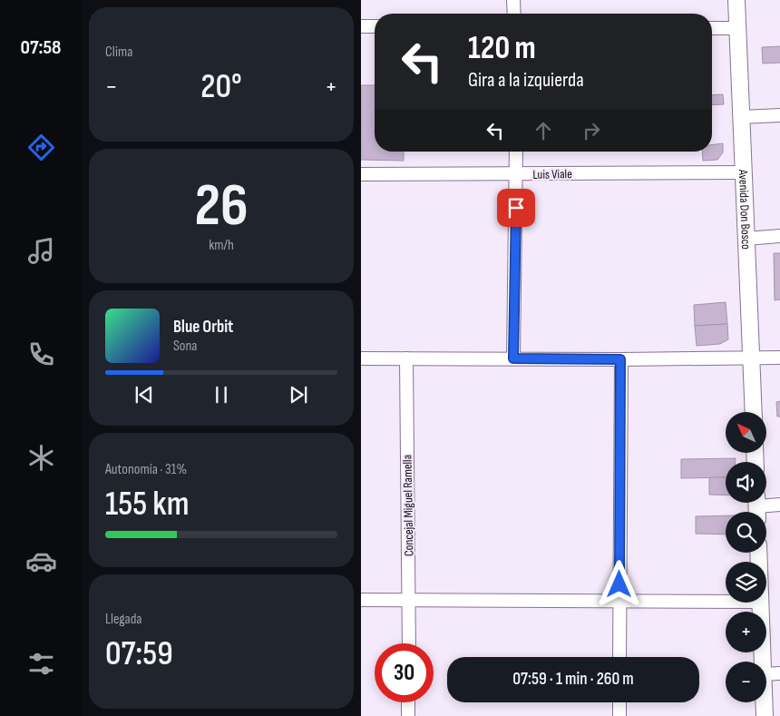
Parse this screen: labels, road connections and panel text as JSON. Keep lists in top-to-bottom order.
{
  "streets": {
    "main road": ["Avenida Don Bosco"],
    "street": ["Luis Viale", "Concejal Miguel Ramella"]
  },
  "crossings": [
    ["Luis Viale", "Avenida Don Bosco"]
  ],
  "north": "top left",
  "page": {
    "tabs": "07:58",
    "tile": [
      "Clima",
      ["26", "km/h"],
      ["Autonomía · 31%", "155 km"],
      ["Llegada", "07:59"]
    ],
    "turn": ["120 m", "Gira a la izquierda"],
    "heat": ["−", "20°", "+"],
    "song": ["Blue Orbit", "Sona"],
    "map_buttons": ["+", "−"],
    "limit": "30",
    "trip": "07:59 · 1 min · 260 m"
  }
}
